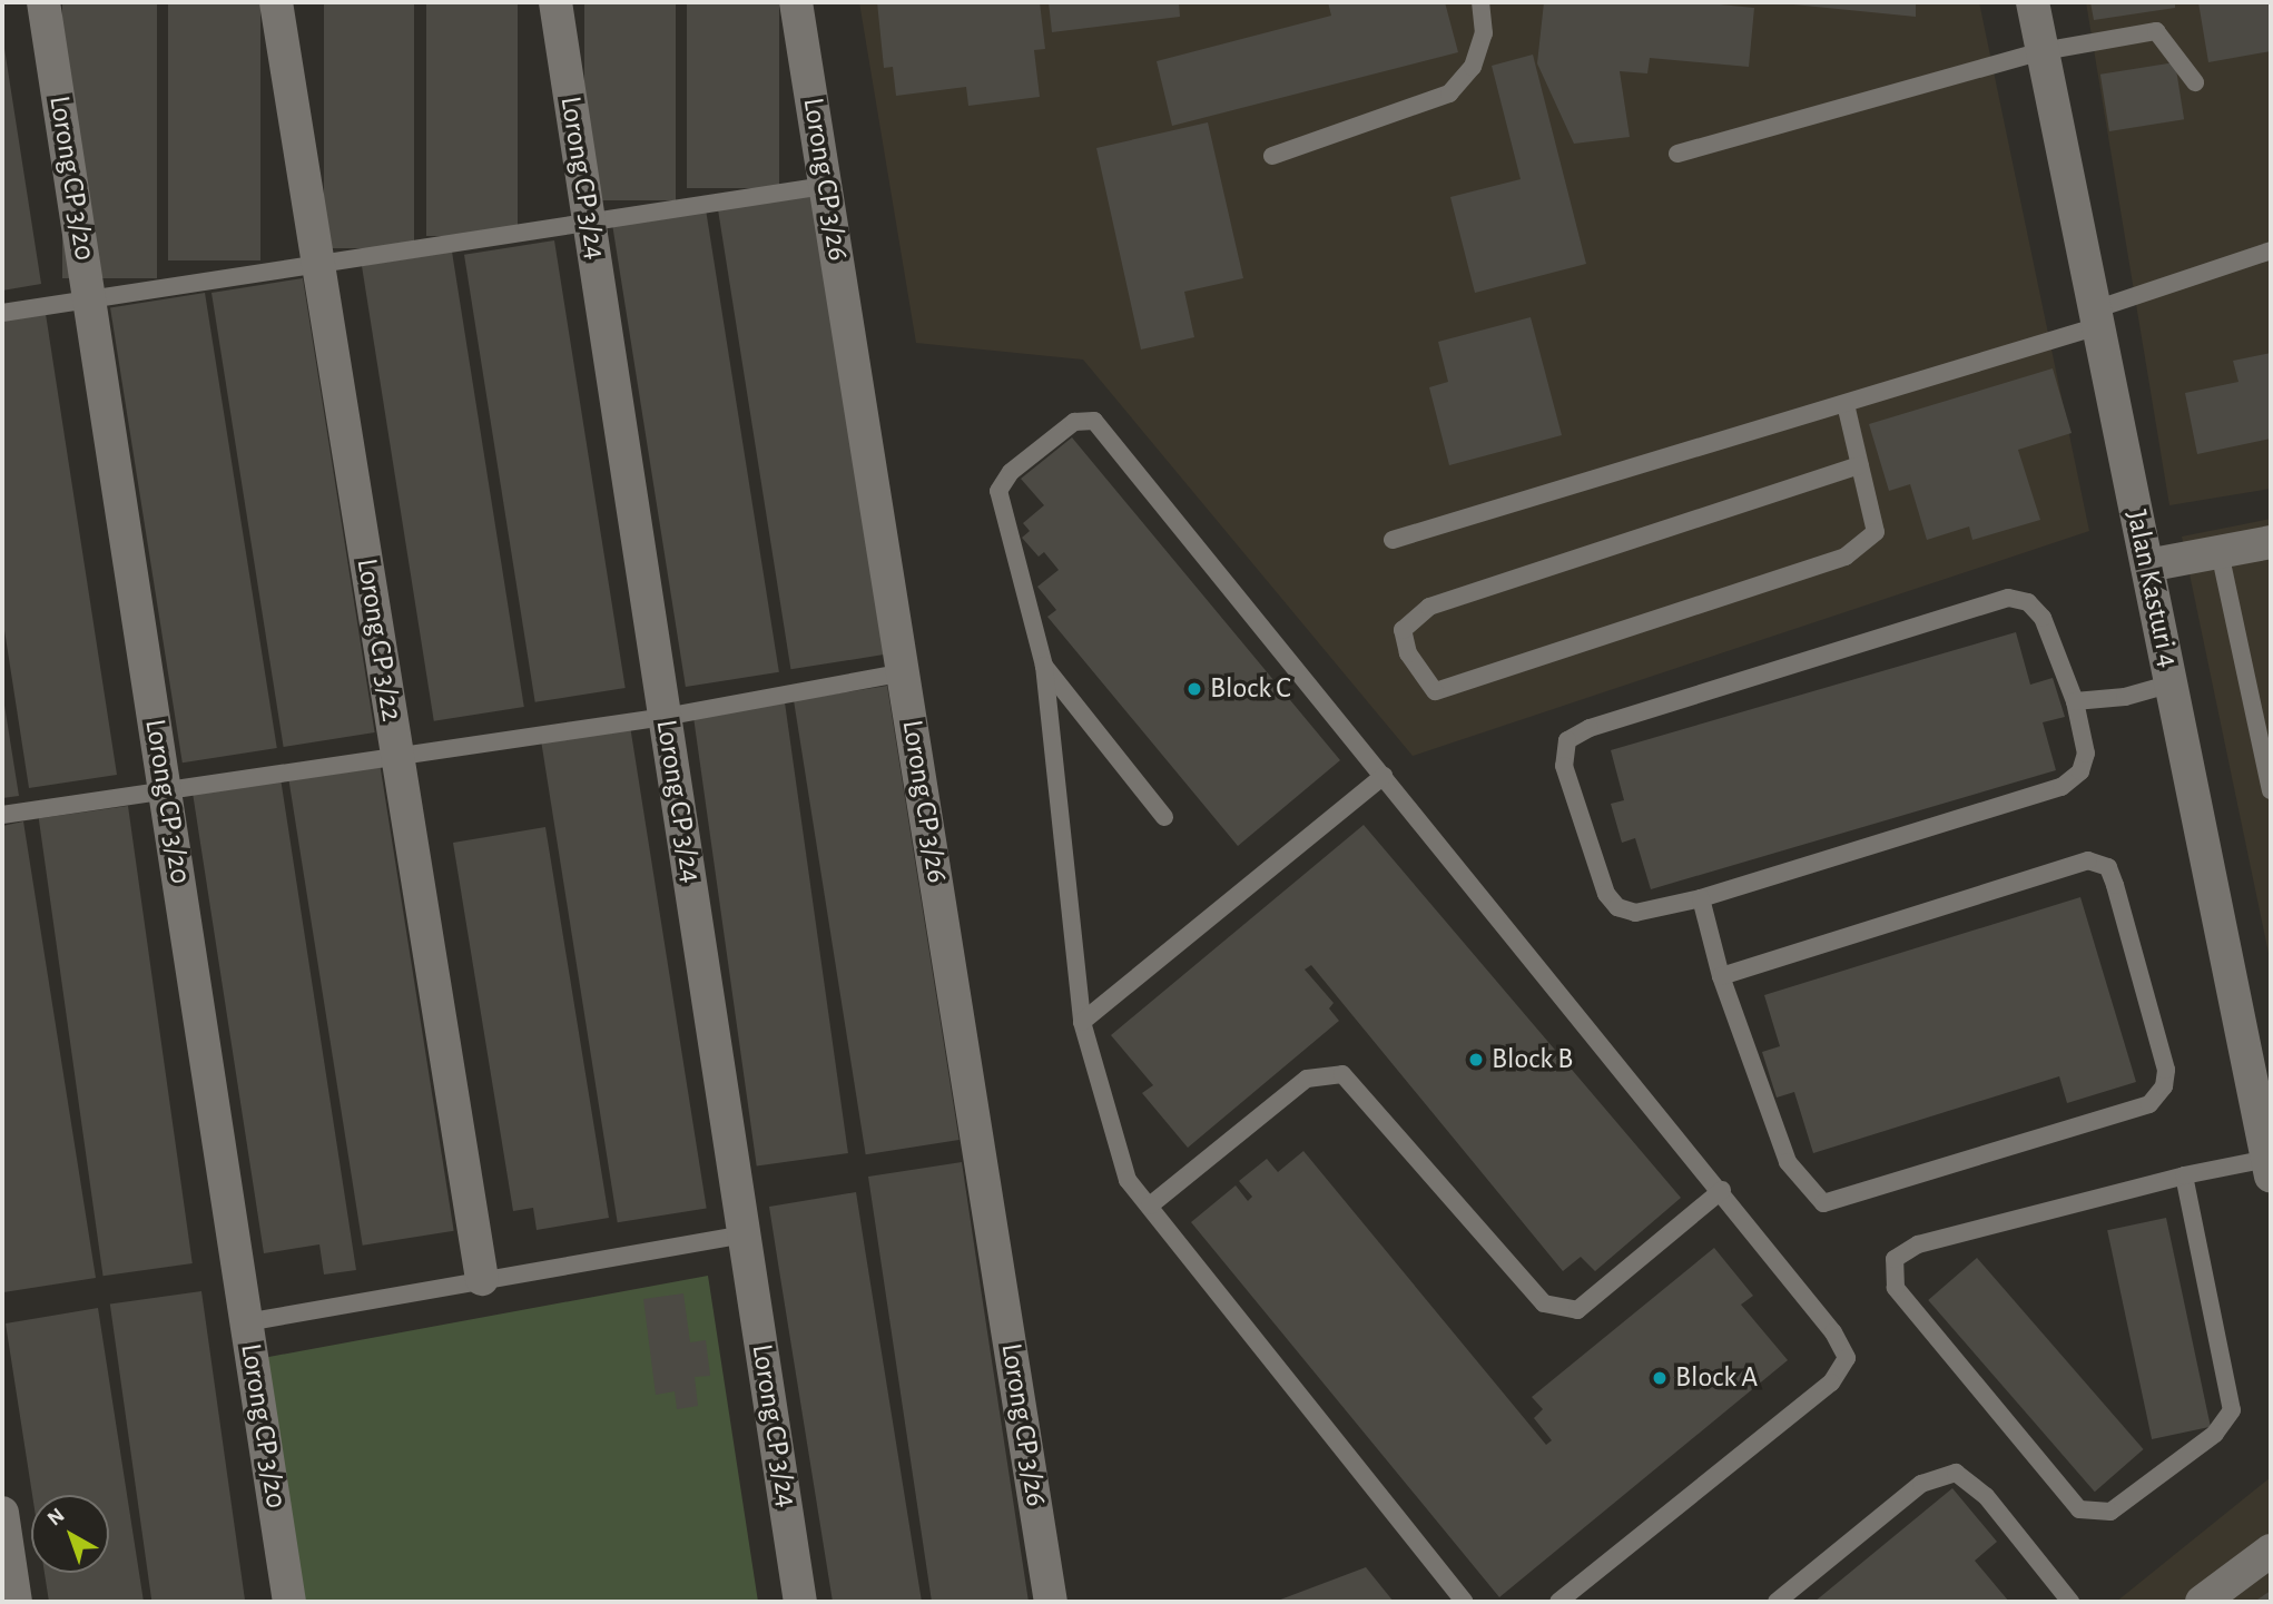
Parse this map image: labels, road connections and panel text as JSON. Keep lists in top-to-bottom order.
{
  "streets": {
    "street": [
      "Lorong CP 3/20",
      "Lorong CP 3/24",
      "Lorong CP 3/26",
      "Jalan Kasturi 4",
      "Lorong CP 3/22"
    ]
  },
  "places": ["Block C", "Block B", "Block A"],
  "north": "top left"
}
